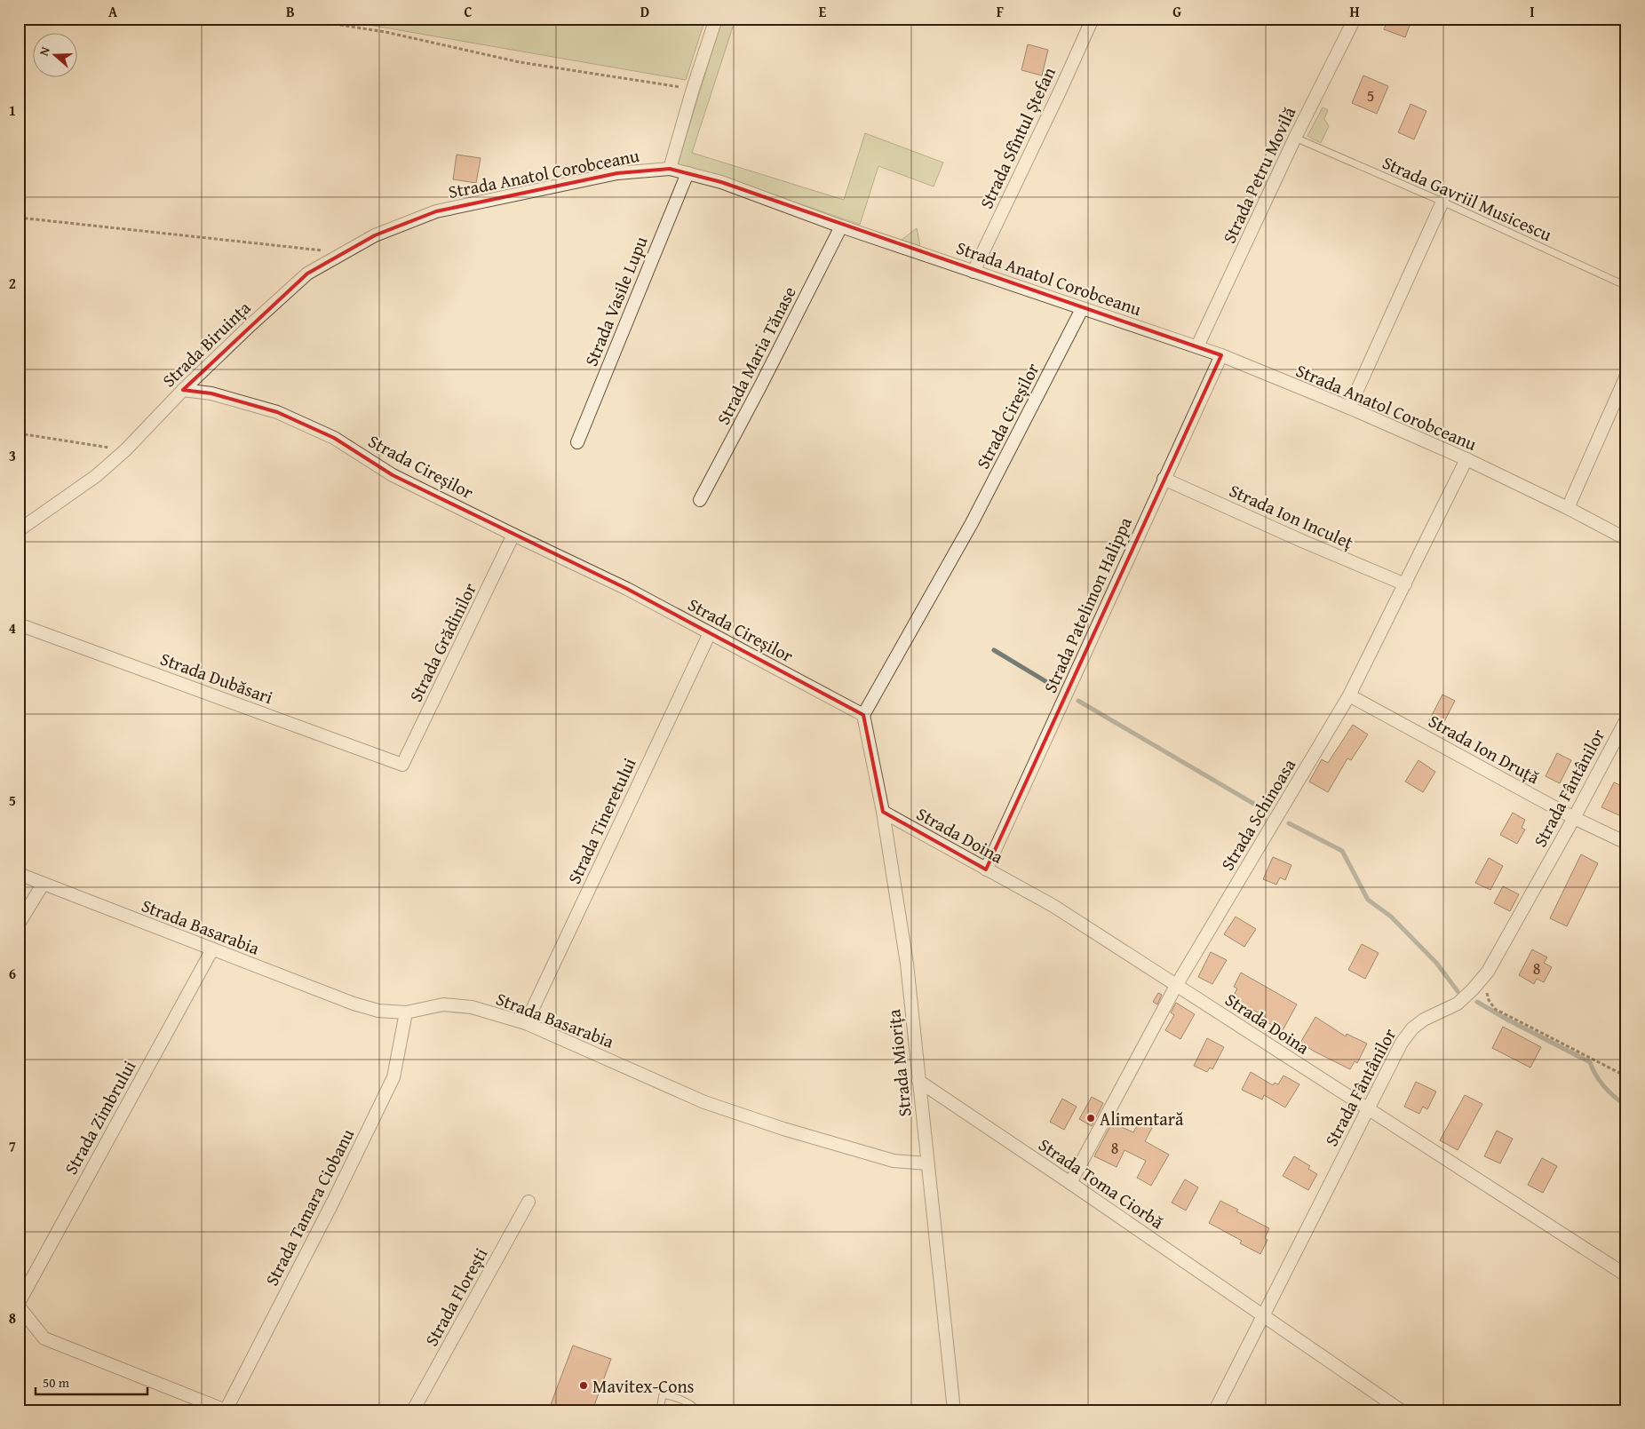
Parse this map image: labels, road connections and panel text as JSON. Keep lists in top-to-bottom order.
{
  "streets": {
    "street": [
      "Strada Sfîntul Ștefan",
      "Strada Anatol Corobceanu",
      "Strada Petru Movilă",
      "Strada Vasile Lupu",
      "Strada Biruința",
      "Strada Maria Tănase",
      "Strada Cireșilor",
      "Strada Ion Inculeț",
      "Strada Patelimon Halippa",
      "Strada Grădinilor",
      "Strada Dubăsari",
      "Strada Ion Druță",
      "Strada Fântânilor",
      "Strada Schinoasa",
      "Strada Tineretului",
      "Strada Doina",
      "Strada Basarabia",
      "Strada Miorița",
      "Strada Zimbrului",
      "Strada Toma Ciorbă",
      "Strada Tamara Ciobanu",
      "Strada Florești"
    ],
    "lane": ["Strada Gavriil Musicescu"]
  },
  "crossings": [
    ["Strada Sfîntul Ștefan", "Strada Anatol Corobceanu"],
    ["Strada Anatol Corobceanu", "Strada Petru Movilă"],
    ["Strada Anatol Corobceanu", "Strada Vasile Lupu"],
    ["Strada Anatol Corobceanu", "Strada Biruința"],
    ["Strada Anatol Corobceanu", "Strada Maria Tănase"],
    ["Strada Anatol Corobceanu", "Strada Cireșilor"],
    ["Strada Anatol Corobceanu", "Strada Patelimon Halippa"],
    ["Strada Anatol Corobceanu", "Strada Schinoasa"],
    ["Strada Petru Movilă", "Strada Gavriil Musicescu"],
    ["Strada Biruința", "Strada Cireșilor"],
    ["Strada Cireșilor", "Strada Grădinilor"],
    ["Strada Cireșilor", "Strada Tineretului"],
    ["Strada Cireșilor", "Strada Miorița"],
    ["Strada Ion Inculeț", "Strada Patelimon Halippa"],
    ["Strada Ion Inculeț", "Strada Schinoasa"],
    ["Strada Patelimon Halippa", "Strada Doina"],
    ["Strada Grădinilor", "Strada Dubăsari"],
    ["Strada Ion Druță", "Strada Fântânilor"],
    ["Strada Ion Druță", "Strada Schinoasa"],
    ["Strada Fântânilor", "Strada Doina"],
    ["Strada Fântânilor", "Strada Toma Ciorbă"],
    ["Strada Schinoasa", "Strada Doina"],
    ["Strada Schinoasa", "Strada Toma Ciorbă"],
    ["Strada Tineretului", "Strada Basarabia"],
    ["Strada Doina", "Strada Miorița"],
    ["Strada Basarabia", "Strada Miorița"],
    ["Strada Basarabia", "Strada Zimbrului"],
    ["Strada Basarabia", "Strada Tamara Ciobanu"],
    ["Strada Miorița", "Strada Toma Ciorbă"]
  ],
  "places": ["Alimentară", "Mavitex-Cons"],
  "house_numbers": ["5", "8", "8"],
  "scale_bar": "50 m",
  "north": "left",
  "grid": {
    "columns": [
      "A",
      "B",
      "C",
      "D",
      "E",
      "F",
      "G",
      "H",
      "I"
    ],
    "rows": [
      "1",
      "2",
      "3",
      "4",
      "5",
      "6",
      "7",
      "8"
    ]
  }
}
